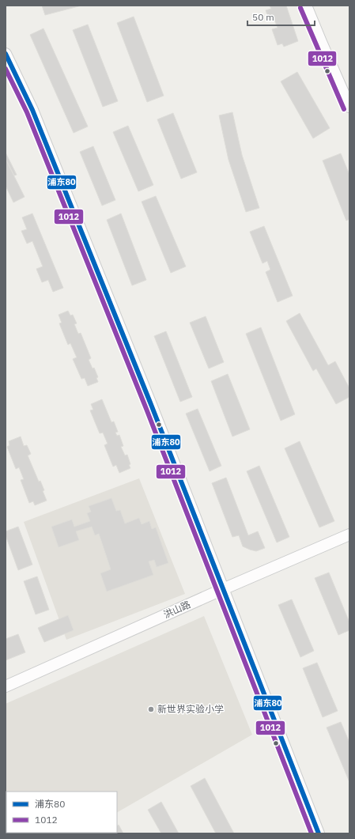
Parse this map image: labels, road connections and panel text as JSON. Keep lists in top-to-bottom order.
{
  "streets": {
    "street": ["洪山路"]
  },
  "places": ["新世界实验小学"],
  "lines": ["transit line 1012", "transit line 浦东80"],
  "legend": ["浦东80", "1012"],
  "scale_bar": "50 m"
}
